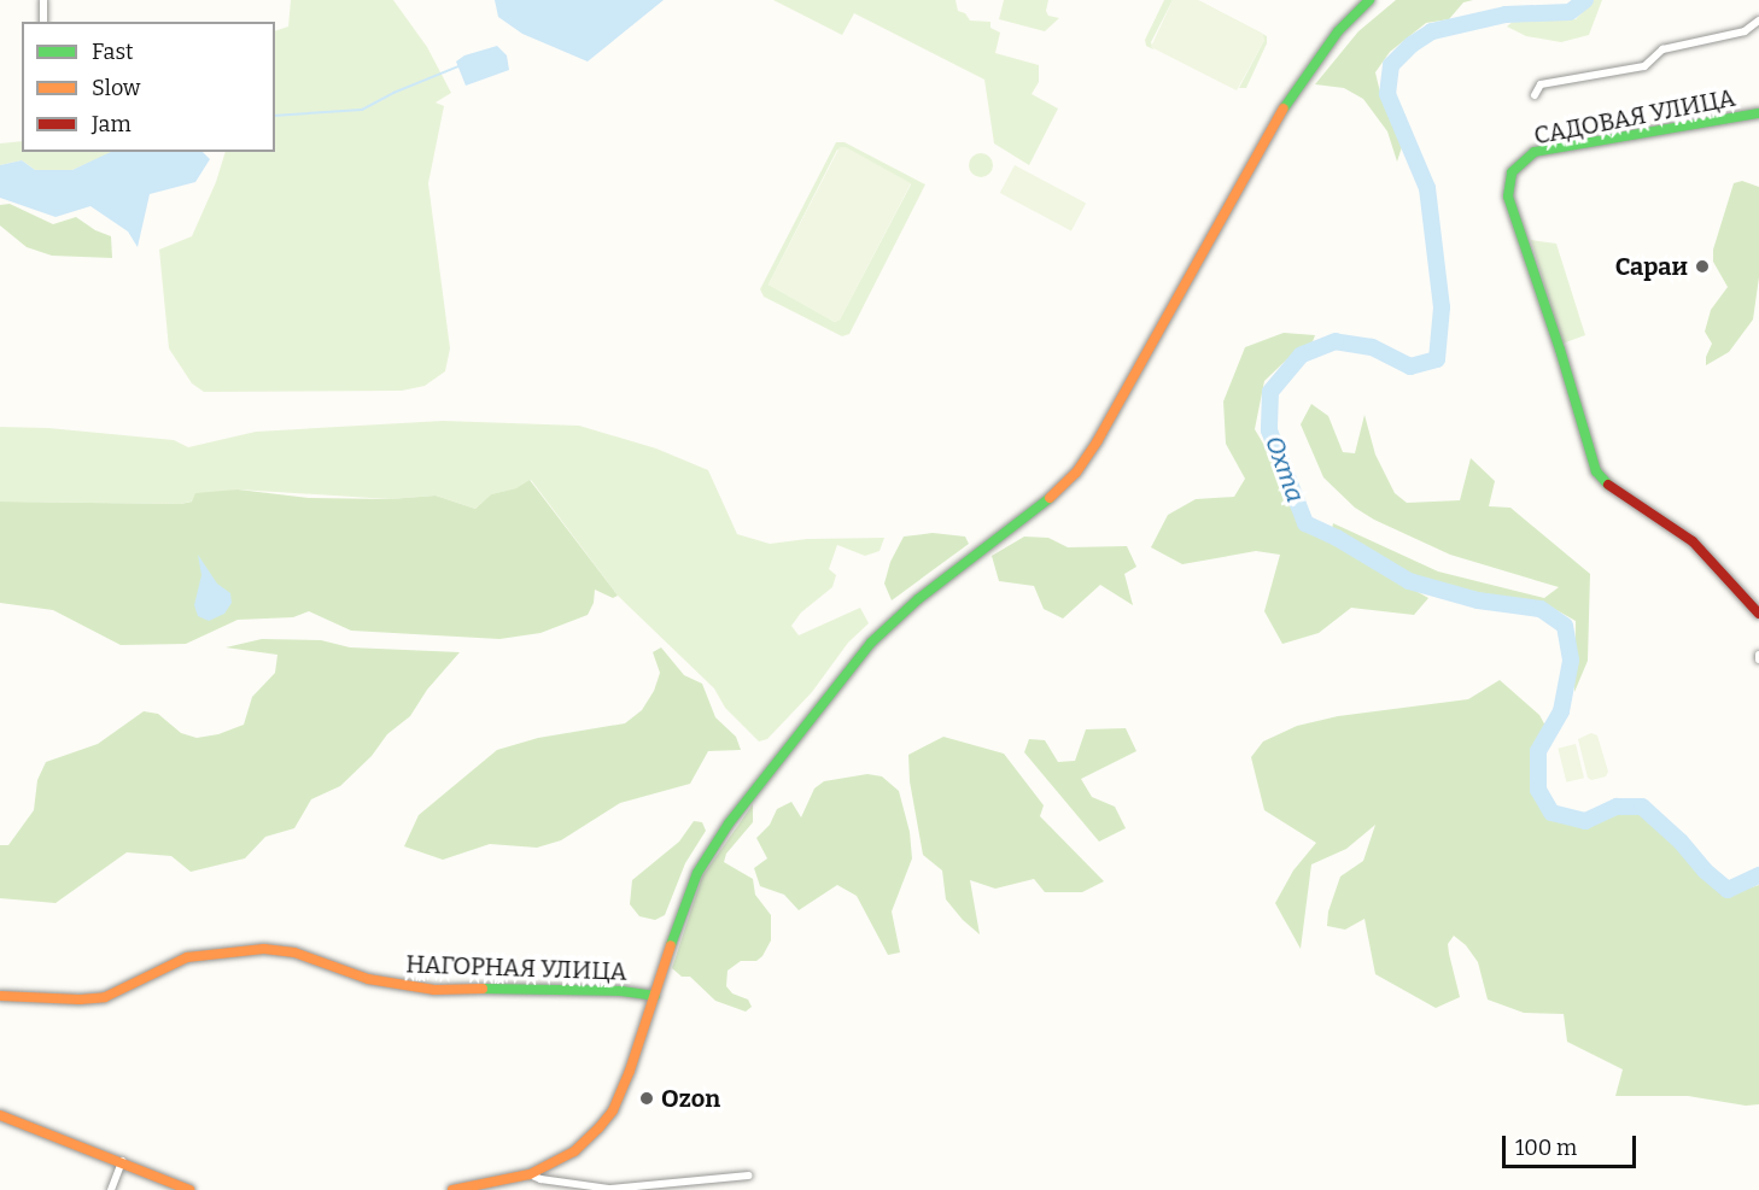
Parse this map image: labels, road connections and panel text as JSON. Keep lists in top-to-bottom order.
{
  "streets": {
    "main road": ["САДОВАЯ УЛИЦА", "НАГОРНАЯ УЛИЦА"]
  },
  "water": ["Охта"],
  "places": ["Сараи", "Ozon"],
  "legend": ["Fast", "Slow", "Jam"],
  "scale_bar": "100 m"
}
